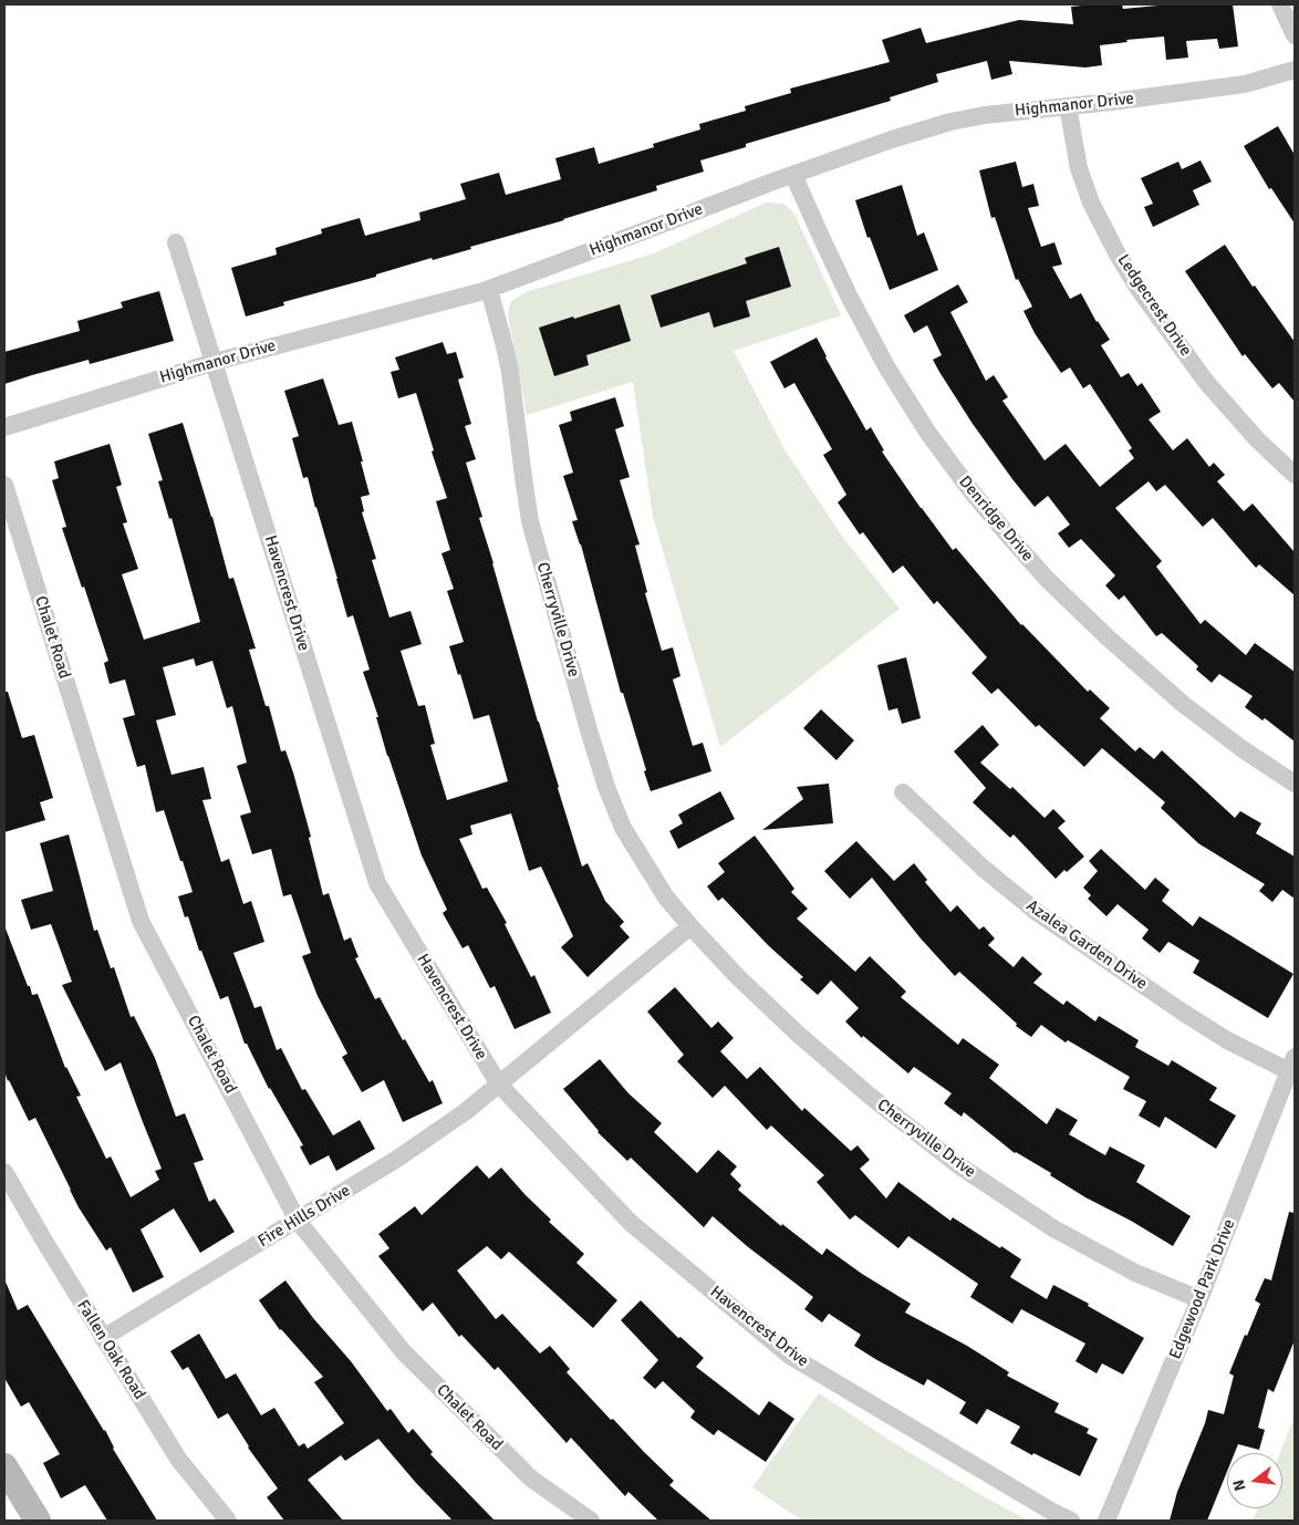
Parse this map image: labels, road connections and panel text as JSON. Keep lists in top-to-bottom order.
{
  "streets": {
    "street": [
      "Highmanor Drive",
      "Ledgecrest Drive",
      "Denridge Drive",
      "Havencrest Drive",
      "Cherryville Drive",
      "Chalet Road",
      "Azalea Garden Drive",
      "Fire Hills Drive",
      "Edgewood Park Drive",
      "Fallen Oak Road"
    ]
  },
  "crossings": [
    ["Highmanor Drive", "Ledgecrest Drive"],
    ["Highmanor Drive", "Denridge Drive"],
    ["Highmanor Drive", "Havencrest Drive"],
    ["Highmanor Drive", "Cherryville Drive"],
    ["Havencrest Drive", "Fire Hills Drive"],
    ["Cherryville Drive", "Edgewood Park Drive"],
    ["Chalet Road", "Fire Hills Drive"],
    ["Azalea Garden Drive", "Edgewood Park Drive"],
    ["Fire Hills Drive", "Fallen Oak Road"]
  ],
  "north": "left"
}
